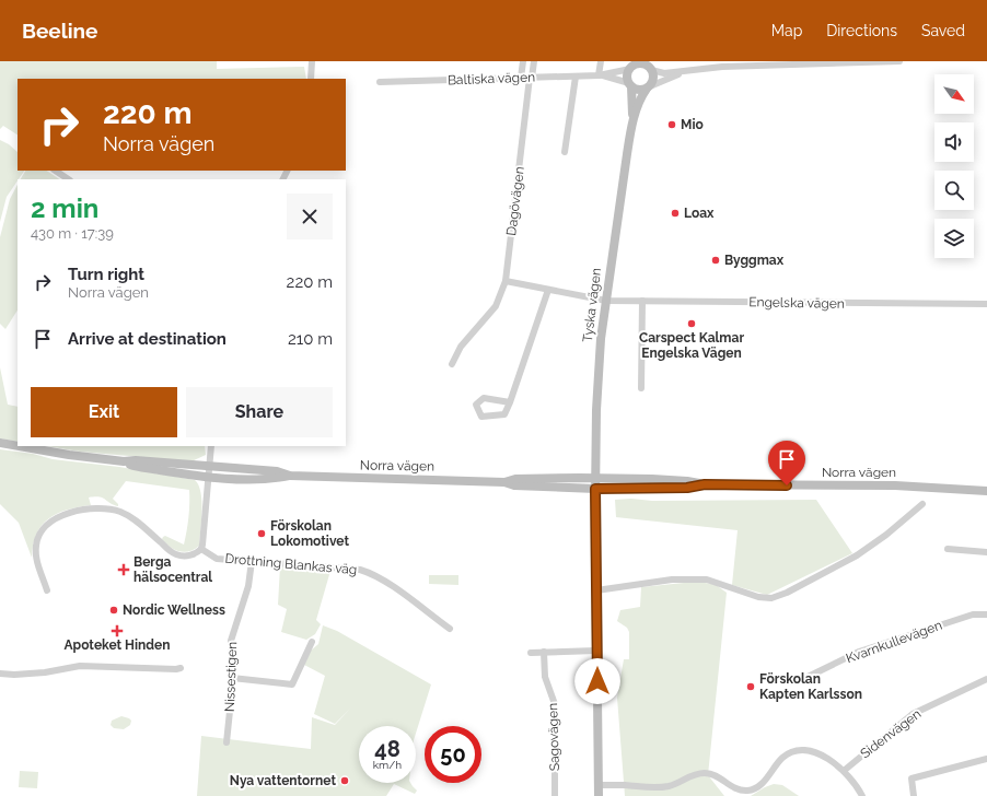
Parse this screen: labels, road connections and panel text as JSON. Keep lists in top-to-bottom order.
{
  "streets": {
    "main road": ["Tyska vägen", "Norra vägen"],
    "street": [
      "Baltiska vägen",
      "Dagövägen",
      "Engelska vägen",
      "Drottning Blankas väg",
      "Kvarnkullevägen",
      "Nissestigen",
      "Sidenvägen",
      "Sagovägen"
    ]
  },
  "crossings": [
    ["Baltiska vägen", "Dagövägen"],
    ["Baltiska vägen", "Tyska vägen"],
    ["Engelska vägen", "Tyska vägen"],
    ["Tyska vägen", "Norra vägen"],
    ["Drottning Blankas väg", "Nissestigen"]
  ],
  "places": {
    "other": [
      "Mio",
      "Loax",
      "Byggmax",
      "Carspect Kalmar Engelska Vägen",
      "Förskolan Lokomotivet",
      "Nordic Wellness",
      "Förskolan Kapten Karlsson",
      "Nya vattentornet"
    ],
    "health": ["Berga hälsocentral", "Apoteket Hinden"]
  },
  "north": "bottom right",
  "page": {
    "header": "Beeline",
    "nav": ["Map", "Directions", "Saved"],
    "turn": ["220 m", "Norra vägen"],
    "heading": ["2 min", "430 m · 17:39"],
    "list": [
      {
        "name": "Turn right",
        "note": "Norra vägen",
        "value": "220 m"
      },
      {
        "name": "Arrive at destination",
        "value": "210 m"
      }
    ],
    "buttons": ["Exit", "Share"],
    "speed": "48 km/h",
    "limit": "50"
  }
}
